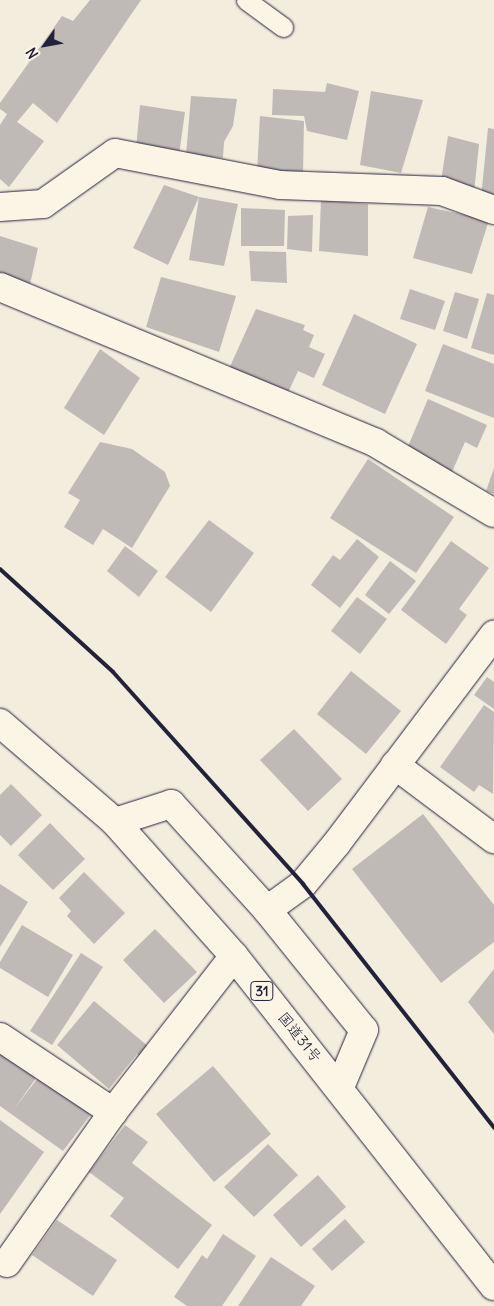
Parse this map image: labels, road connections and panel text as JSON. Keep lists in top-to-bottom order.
{
  "streets": {
    "main road": ["31", "国道31号"]
  },
  "north": "bottom left"
}
